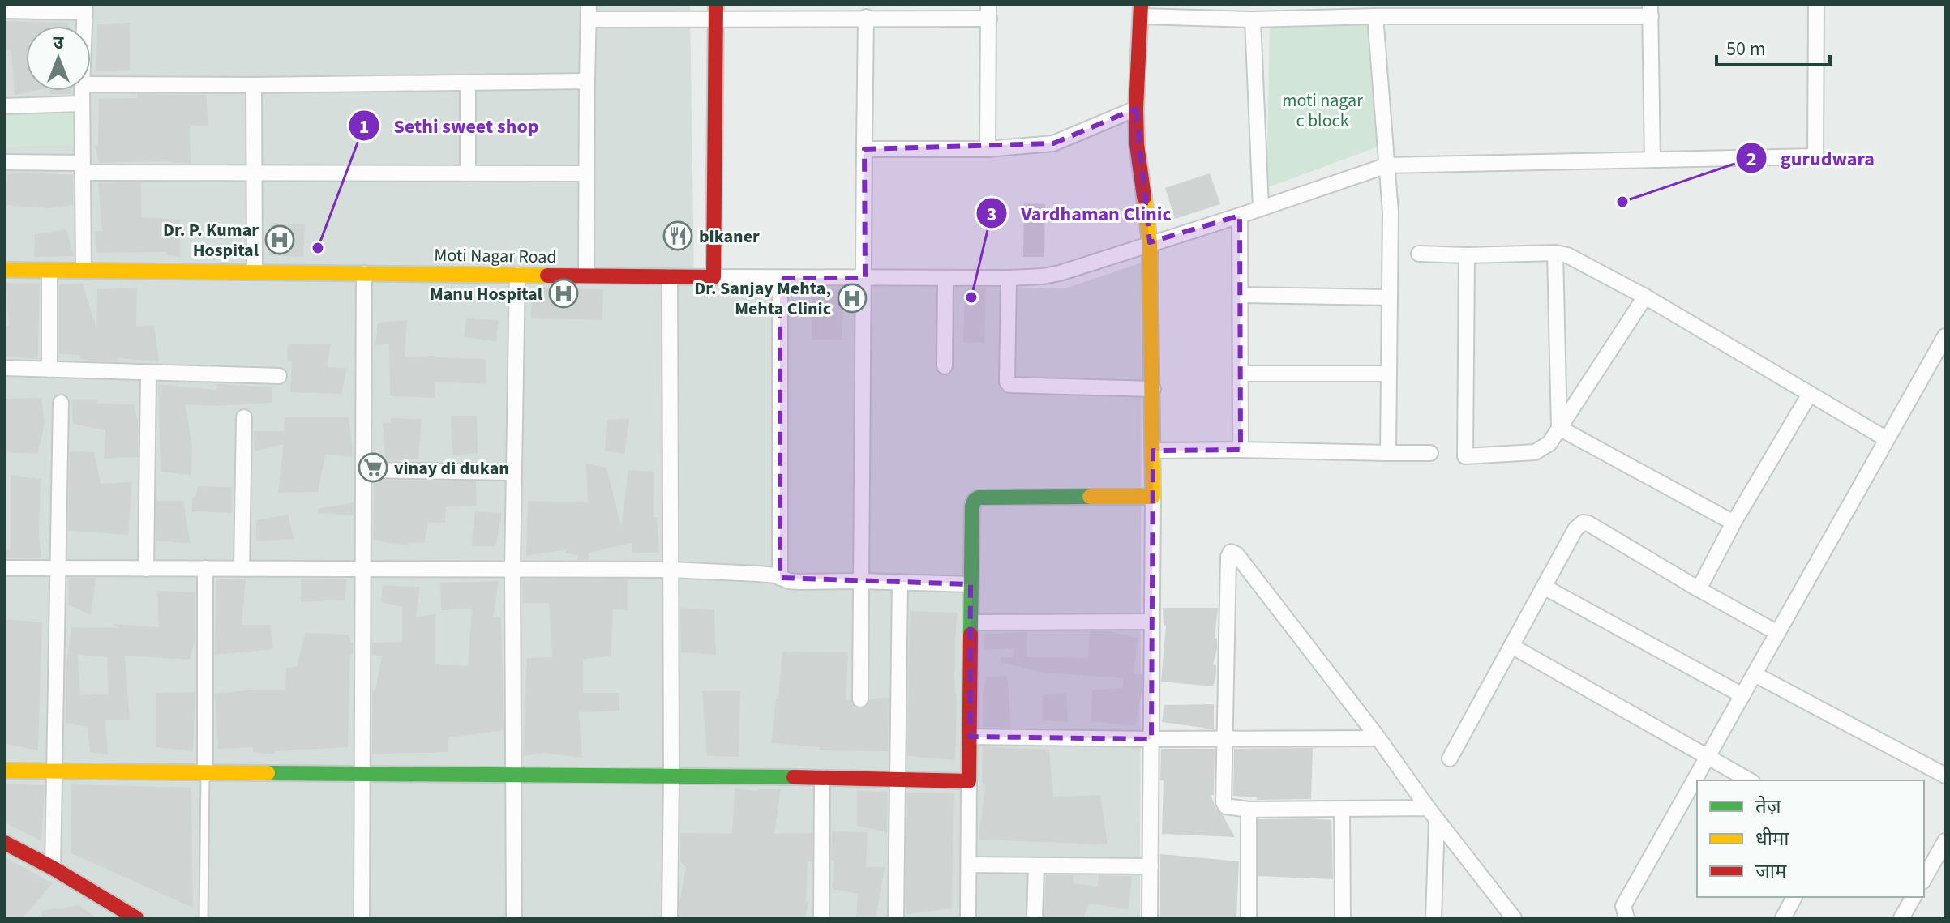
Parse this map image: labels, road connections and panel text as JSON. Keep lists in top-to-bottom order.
{
  "streets": {
    "street": ["Moti Nagar Road"]
  },
  "parks": ["moti nagar c block"],
  "places": {
    "other": ["gurudwara", "Sethi sweet shop", "Vardhaman Clinic"],
    "restaurant": ["bikaner"],
    "hospital": ["Dr. P. Kumar Hospital", "Manu Hospital", "Dr. Sanjay Mehta, Mehta Clinic"],
    "supermarket": ["vinay di dukan"]
  },
  "legend": ["तेज़", "धीमा", "जाम"],
  "scale_bar": "50 m",
  "north": "top"
}
